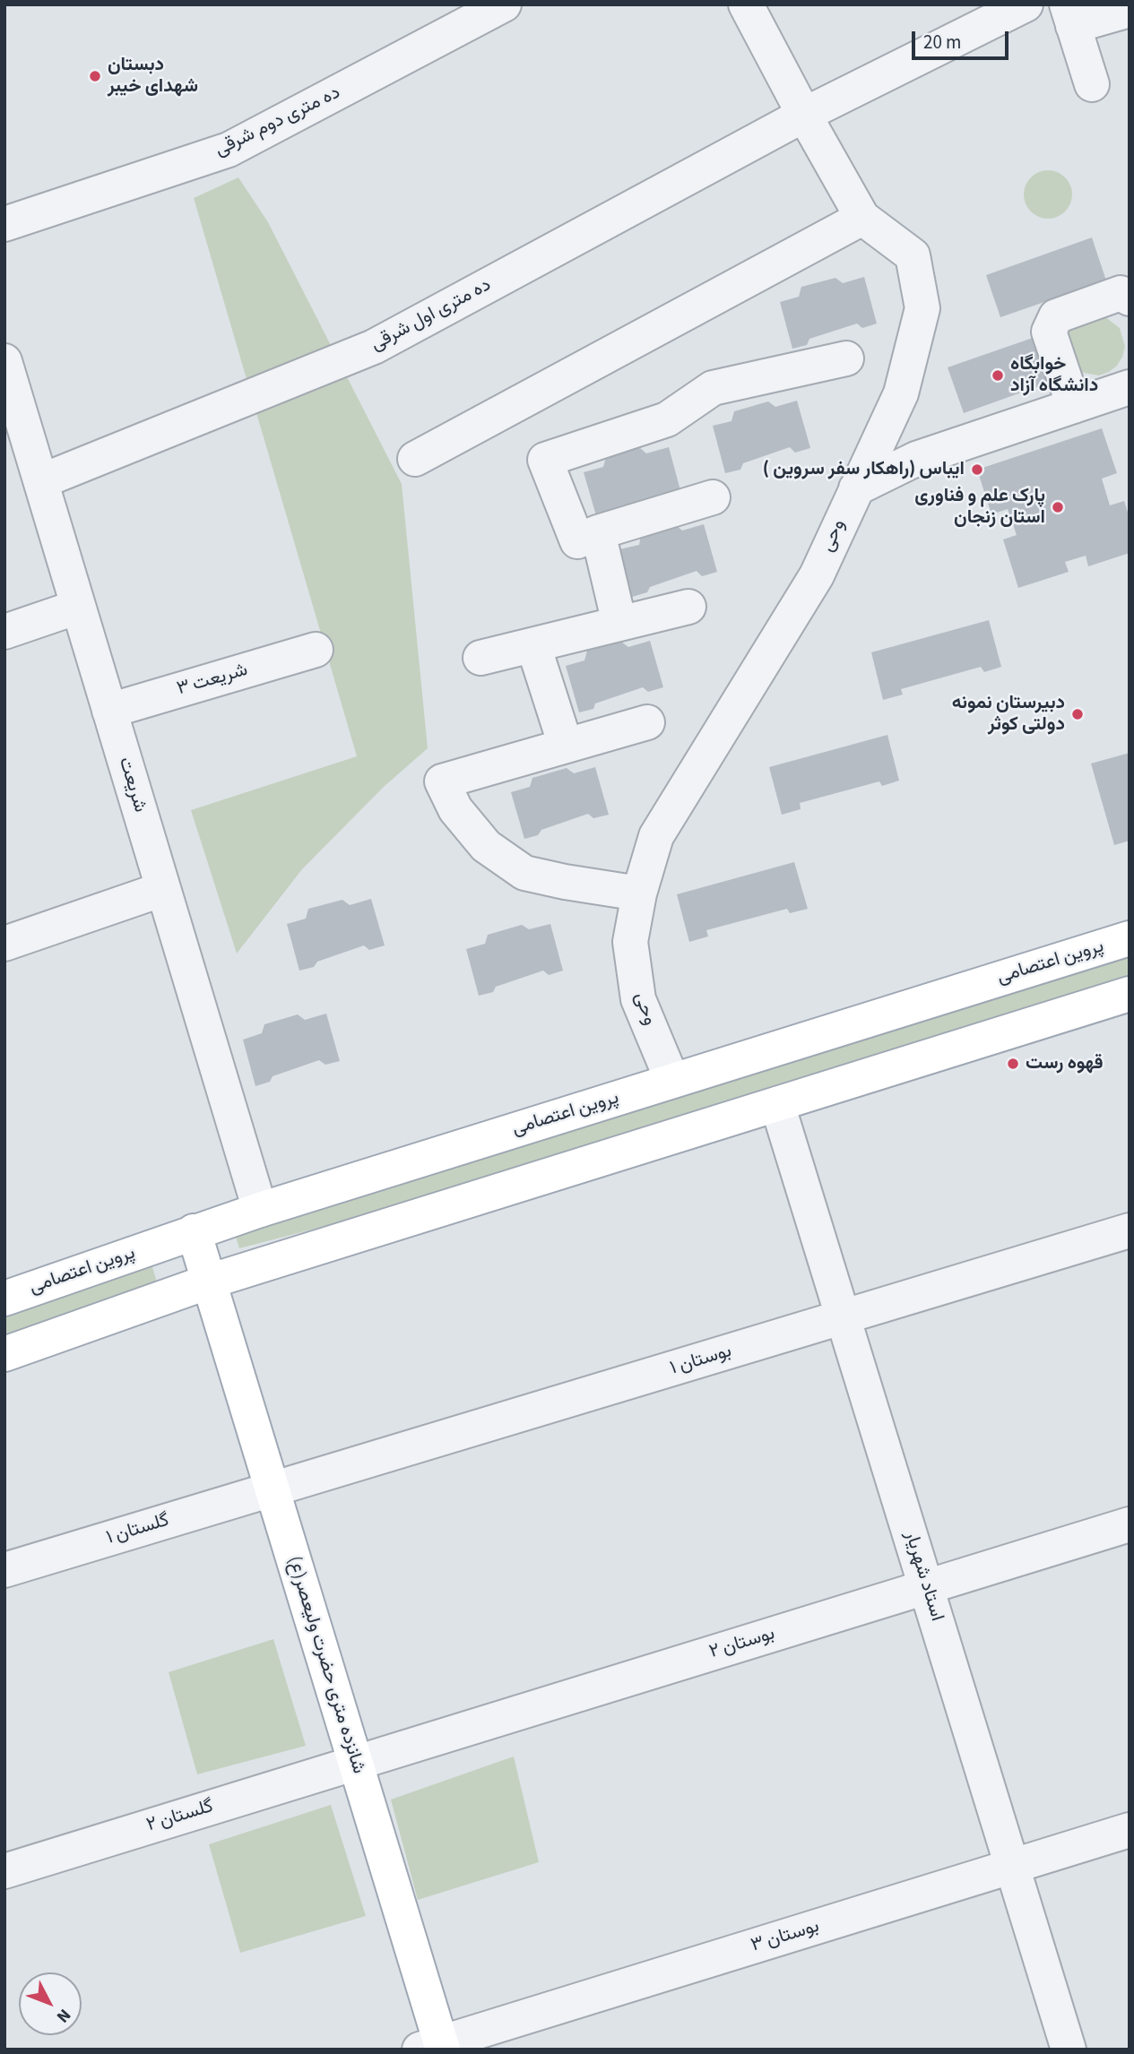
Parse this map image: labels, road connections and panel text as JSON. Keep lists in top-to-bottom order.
{
  "streets": {
    "main road": ["پروین اعتصامی", "شانزده متری حضرت ولیعصر(ع)"],
    "street": [
      "ده متری دوم شرقی",
      "ده متری اول شرقی",
      "وحی",
      "شریعت ۳",
      "شریعت",
      "بوستان ۱",
      "گلستان ۱",
      "استاد شهریار",
      "بوستان ۲",
      "گلستان ۲",
      "بوستان ۳"
    ]
  },
  "crossings": [
    ["ده متری اول شرقی", "وحی"],
    ["ده متری اول شرقی", "شریعت"],
    ["وحی", "پروین اعتصامی"],
    ["شریعت ۳", "شریعت"],
    ["شریعت", "پروین اعتصامی"],
    ["پروین اعتصامی", "شانزده متری حضرت ولیعصر(ع)"],
    ["بوستان ۱", "گلستان ۱"],
    ["بوستان ۱", "استاد شهریار"],
    ["بوستان ۱", "شانزده متری حضرت ولیعصر(ع)"],
    ["گلستان ۱", "شانزده متری حضرت ولیعصر(ع)"],
    ["استاد شهریار", "بوستان ۲"],
    ["استاد شهریار", "بوستان ۳"],
    ["بوستان ۲", "شانزده متری حضرت ولیعصر(ع)"],
    ["بوستان ۲", "گلستان ۲"],
    ["شانزده متری حضرت ولیعصر(ع)", "گلستان ۲"],
    ["شانزده متری حضرت ولیعصر(ع)", "بوستان ۳"]
  ],
  "places": [
    "دبستان شهدای خیبر",
    "خوابگاه دانشگاه آزاد",
    "ایباس (راهکار سفر سروین )",
    "پارک علم و فناوری استان زنجان",
    "دبیرستان نمونه دولتی کوثر",
    "قهوه رست"
  ],
  "scale_bar": "20 m",
  "north": "bottom right"
}
